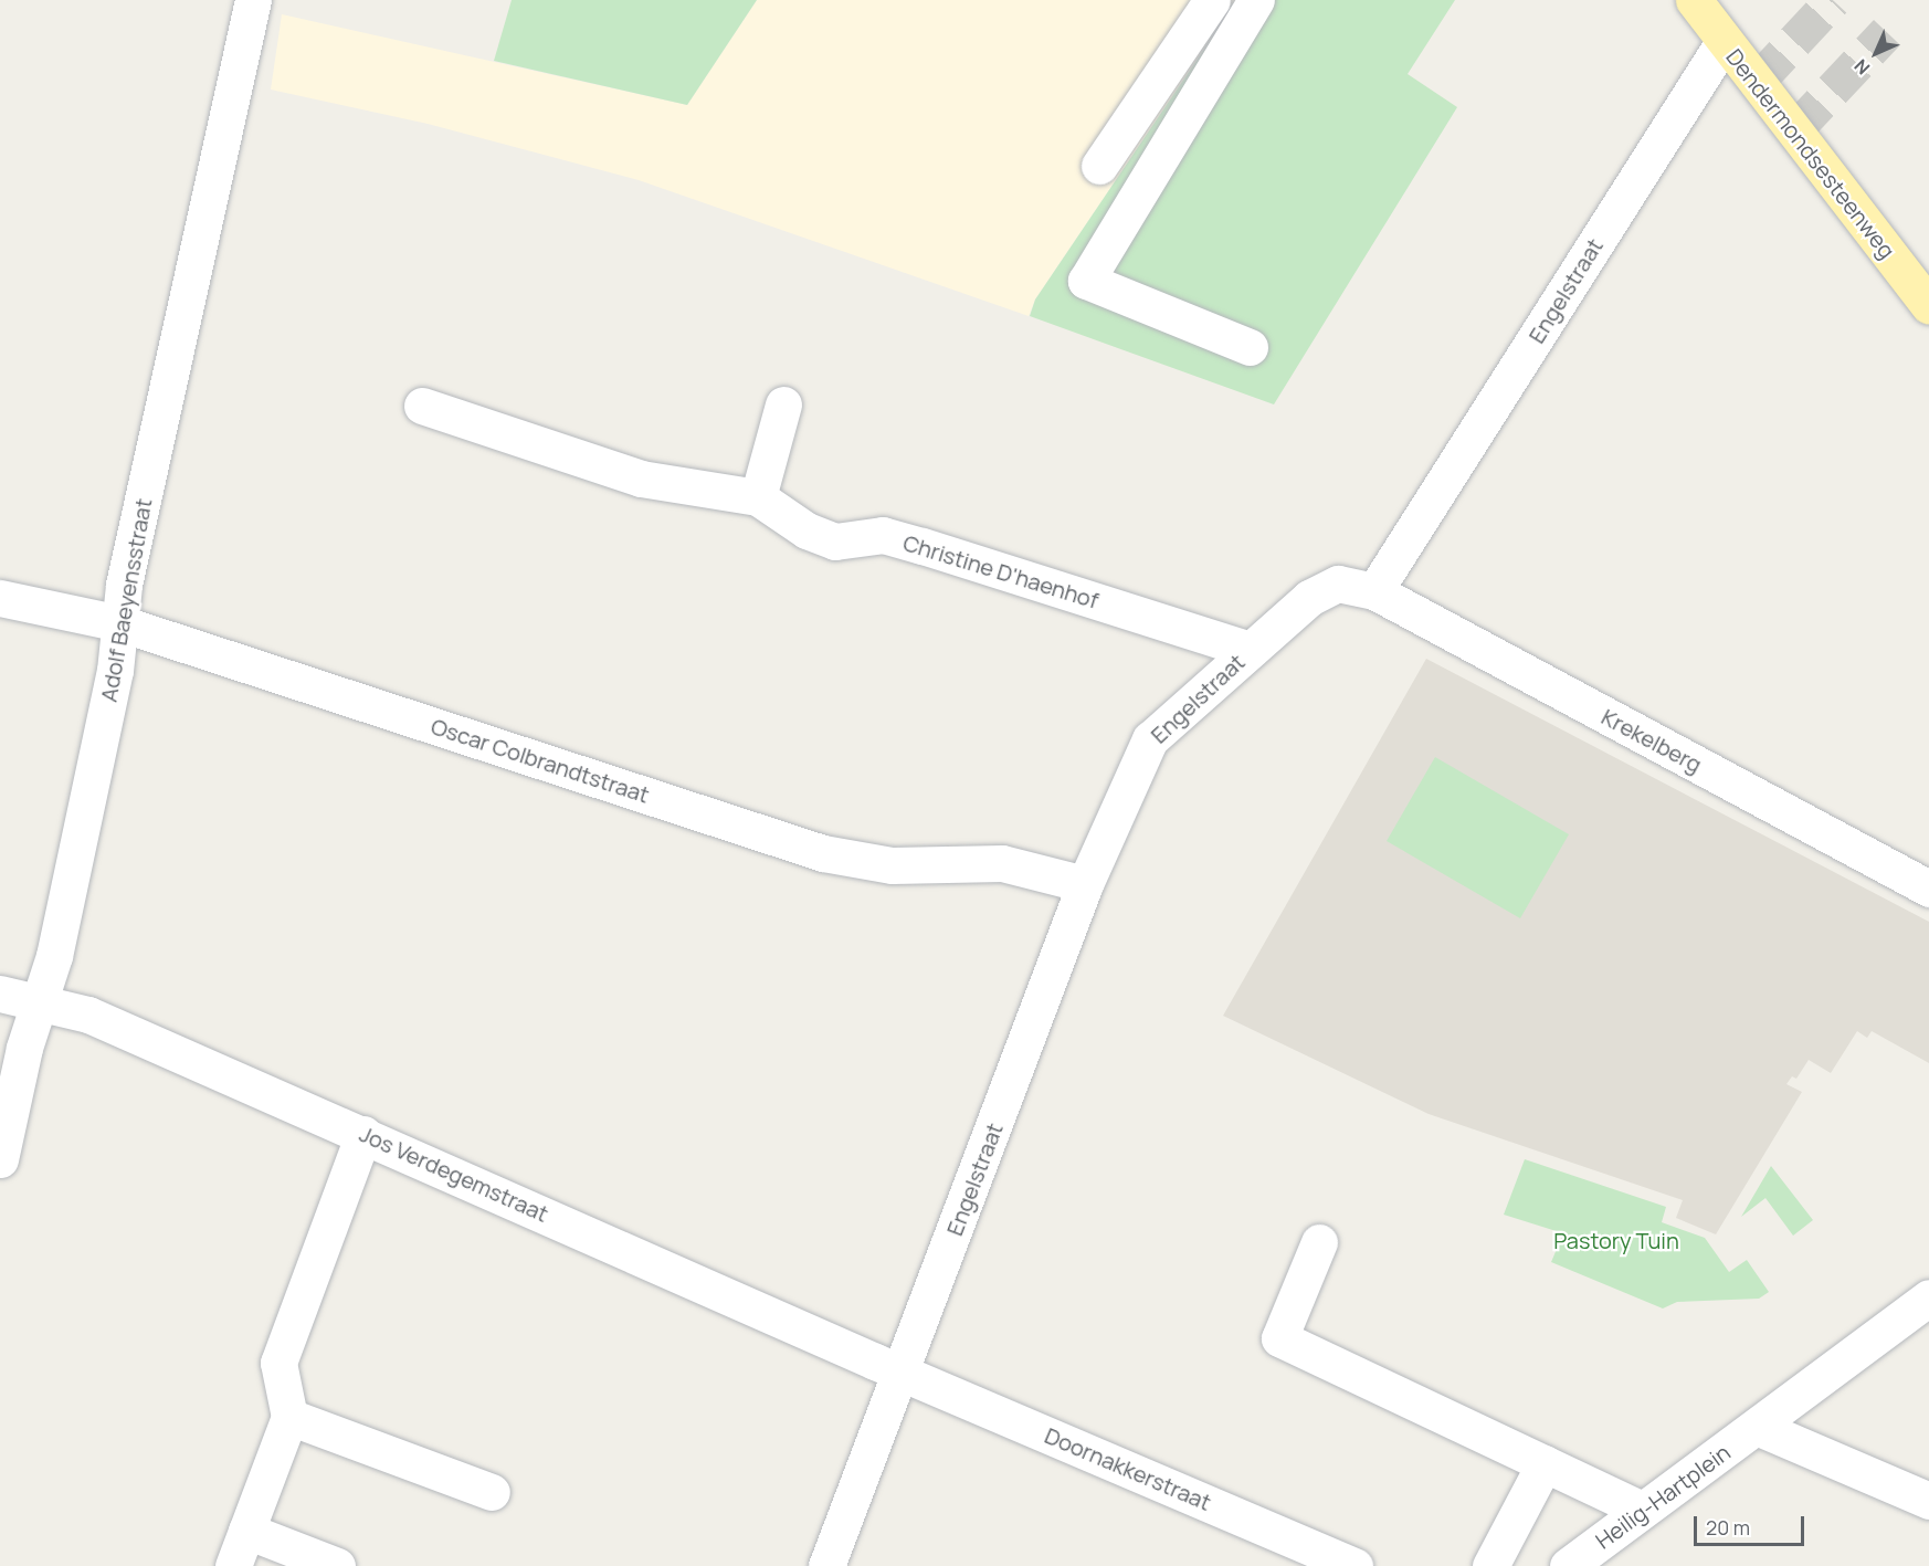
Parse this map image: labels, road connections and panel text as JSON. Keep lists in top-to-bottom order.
{
  "streets": {
    "main road": ["Dendermondsesteenweg"],
    "street": [
      "Engelstraat",
      "Christine D'haenhof",
      "Adolf Baeyensstraat",
      "Krekelberg",
      "Oscar Colbrandtstraat",
      "Jos Verdegemstraat",
      "Doornakkerstraat",
      "Heilig-Hartplein"
    ]
  },
  "crossings": [
    ["Dendermondsesteenweg", "Engelstraat"],
    ["Engelstraat", "Christine D'haenhof"],
    ["Engelstraat", "Krekelberg"],
    ["Engelstraat", "Oscar Colbrandtstraat"],
    ["Engelstraat", "Jos Verdegemstraat"],
    ["Engelstraat", "Doornakkerstraat"],
    ["Adolf Baeyensstraat", "Oscar Colbrandtstraat"],
    ["Adolf Baeyensstraat", "Jos Verdegemstraat"],
    ["Jos Verdegemstraat", "Doornakkerstraat"]
  ],
  "parks": ["Pastory Tuin"],
  "scale_bar": "20 m",
  "north": "bottom left"
}
